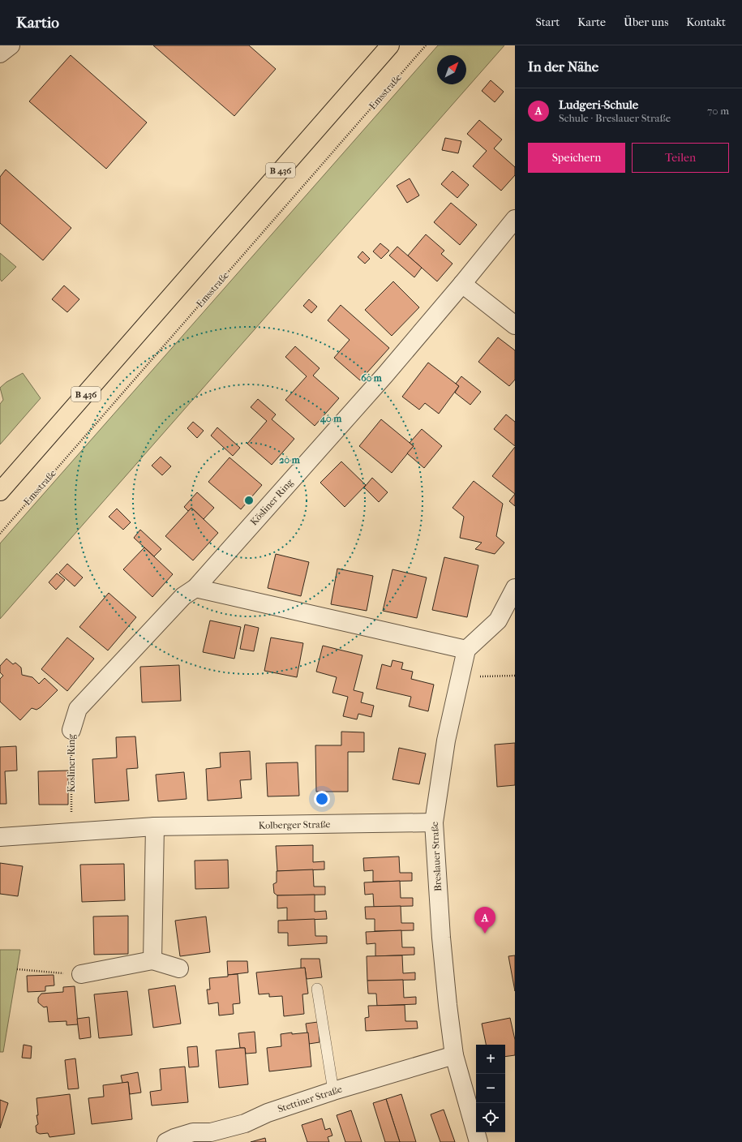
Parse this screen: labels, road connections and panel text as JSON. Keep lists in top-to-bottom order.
{
  "streets": {
    "main road": ["B 436"],
    "street": [
      "Kösliner Ring",
      "Kolberger Straße",
      "Breslauer Straße",
      "Stettiner Straße"
    ],
    "path": ["Emsstraße"]
  },
  "crossings": [
    ["Kösliner Ring", "Kolberger Straße"],
    ["Kolberger Straße", "Breslauer Straße"],
    ["Breslauer Straße", "Stettiner Straße"]
  ],
  "north": "top right",
  "page": {
    "header": "Kartio",
    "nav": [
      "Start",
      "Karte",
      "Über uns",
      "Kontakt"
    ],
    "heading": "In der Nähe",
    "list": [
      {
        "mark": "A",
        "name": "Ludgeri-Schule",
        "note": "Schule · Breslauer Straße",
        "value": "70 m"
      }
    ],
    "buttons": ["Speichern", "Teilen"],
    "pins": "A",
    "map_buttons": ["+", "−"]
  },
  "rings": ["60 m", "40 m", "20 m"]
}
